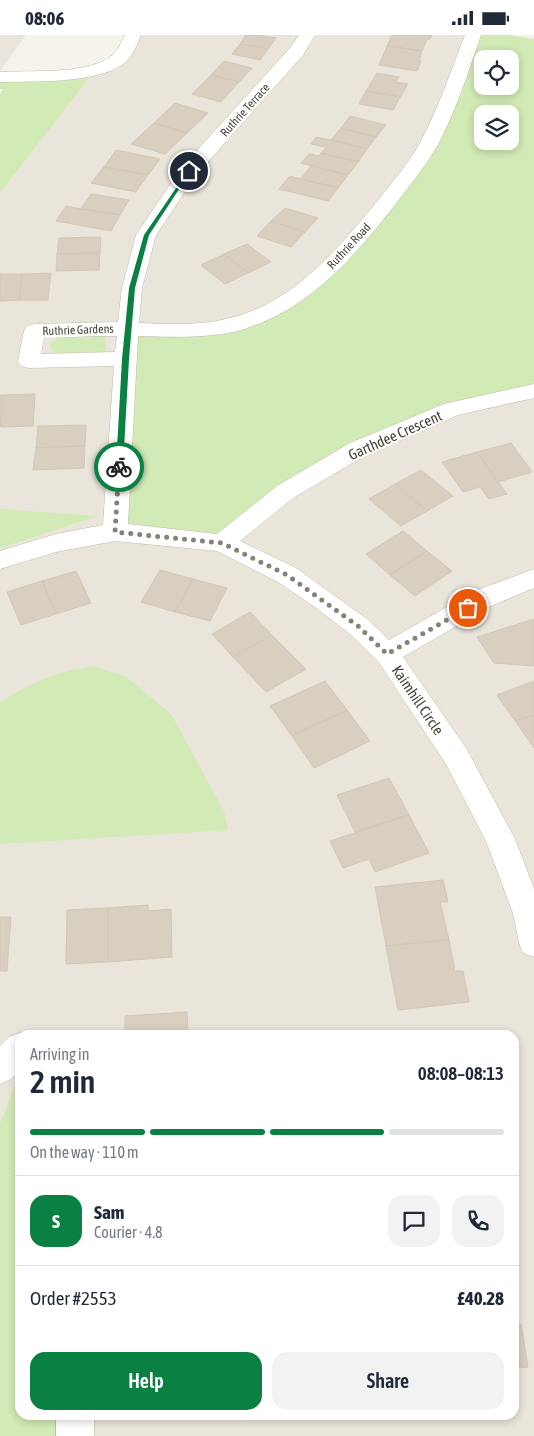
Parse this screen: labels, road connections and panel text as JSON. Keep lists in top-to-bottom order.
{
  "streets": {
    "street": [
      "Ruthrie Terrace",
      "Ruthrie Road",
      "Ruthrie Gardens",
      "Garthdee Crescent",
      "Kaimhill Circle"
    ]
  },
  "crossings": [
    ["Ruthrie Terrace", "Ruthrie Road"],
    ["Ruthrie Terrace", "Ruthrie Gardens"],
    ["Ruthrie Terrace", "Kaimhill Circle"],
    ["Ruthrie Road", "Ruthrie Gardens"],
    ["Garthdee Crescent", "Kaimhill Circle"]
  ],
  "page": {
    "status": "08:06",
    "heading": ["2 min", "Arriving in", "08:08–08:13"],
    "panel": [
      "Sam",
      "Courier · 4.8",
      "Order #2553",
      "£40.28"
    ],
    "bar": "On the way · 110 m",
    "round": "S",
    "buttons": ["Help", "Share"]
  }
}
